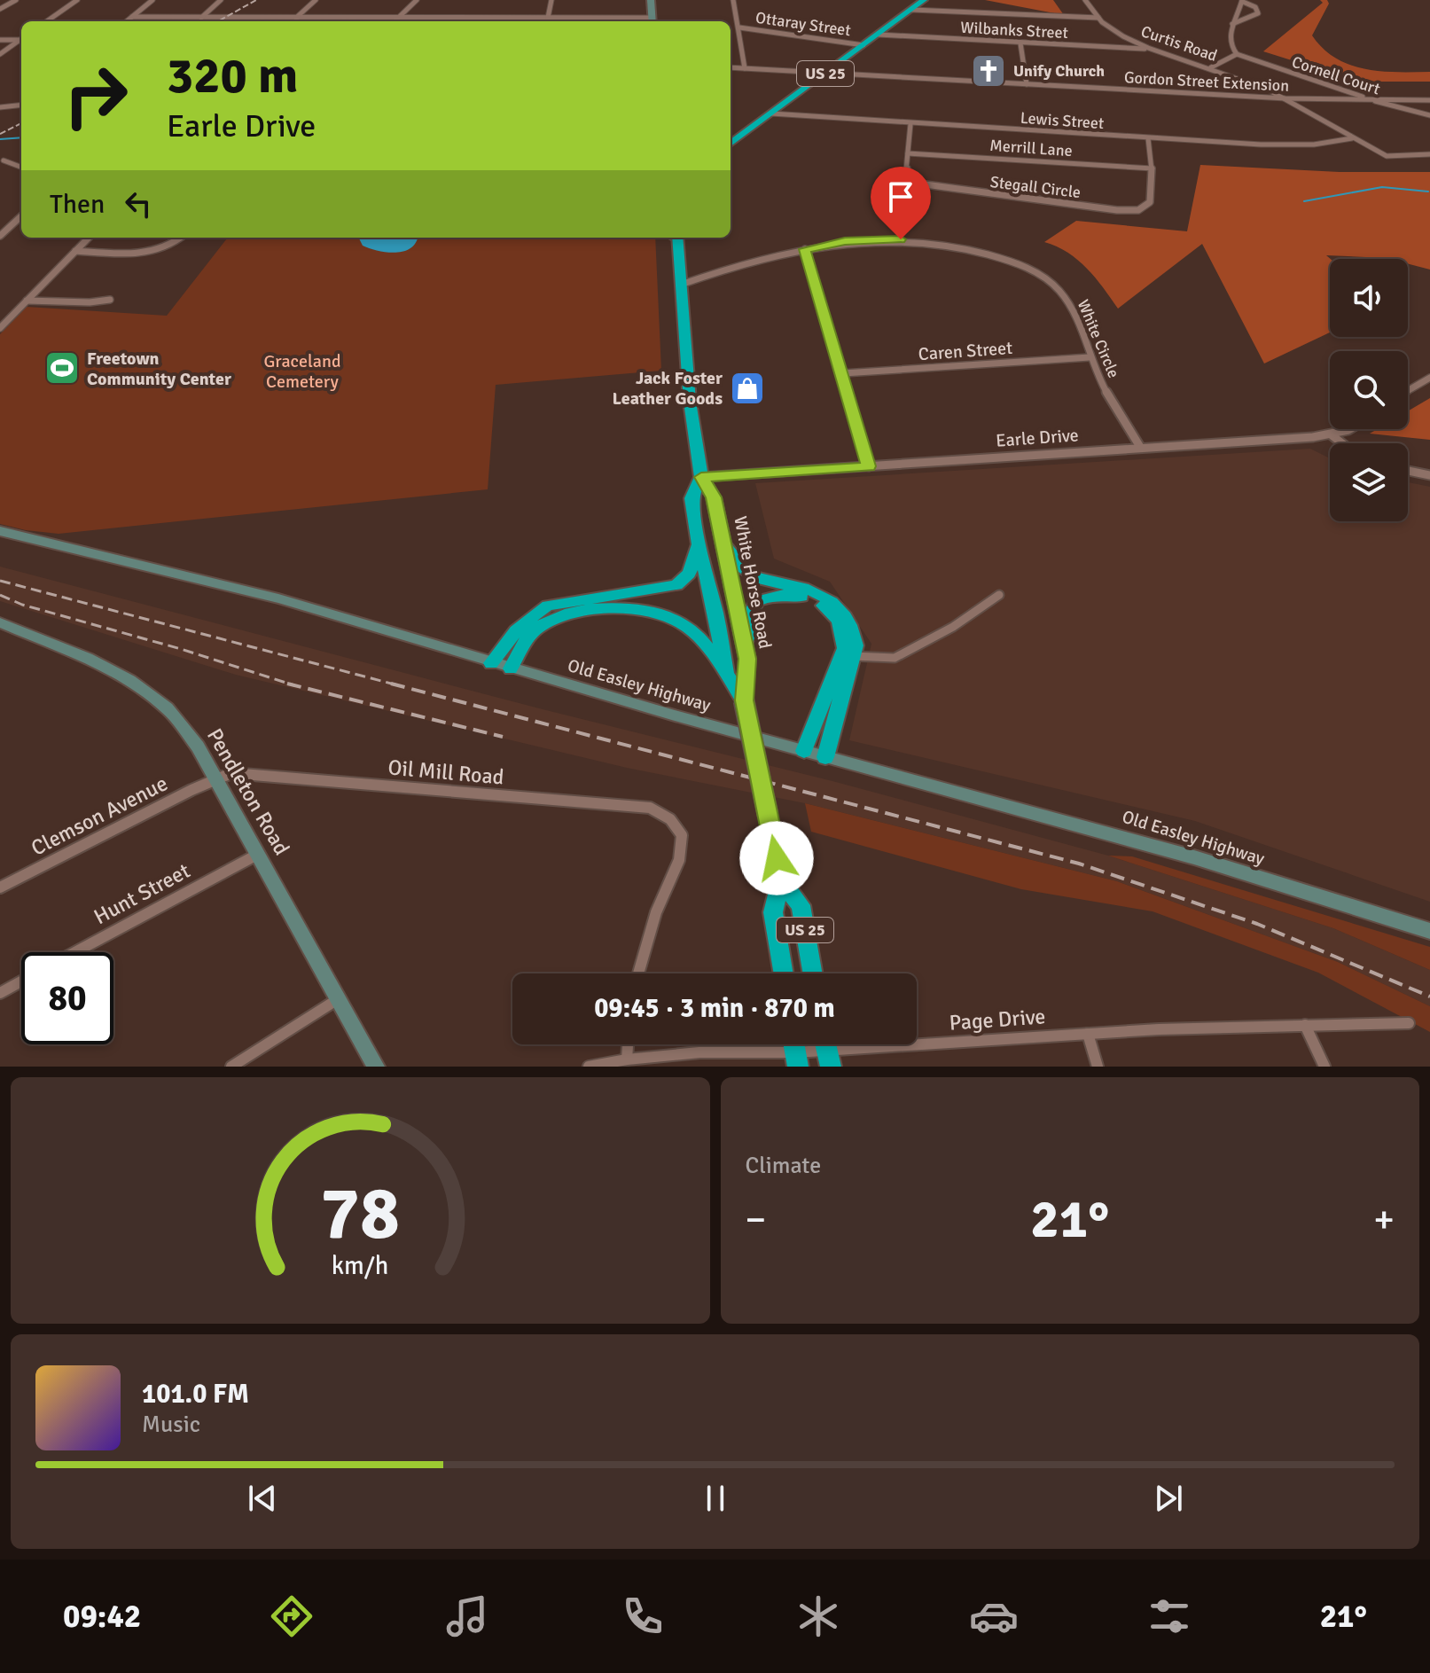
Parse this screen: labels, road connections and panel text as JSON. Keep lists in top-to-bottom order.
{
  "streets": {
    "highway": ["US 25", "White Horse Road"],
    "main road": ["Old Easley Highway", "Pendleton Road"],
    "street": [
      "Ottaray Street",
      "Wilbanks Street",
      "Curtis Road",
      "Cornell Court",
      "Gordon Street Extension",
      "Lewis Street",
      "Merrill Lane",
      "Stegall Circle",
      "White Circle",
      "Caren Street",
      "Earle Drive",
      "Oil Mill Road",
      "Clemson Avenue",
      "Hunt Street",
      "Page Drive"
    ]
  },
  "crossings": [
    ["Ottaray Street", "US 25"],
    ["Wilbanks Street", "Curtis Road"],
    ["Wilbanks Street", "US 25"],
    ["Curtis Road", "Gordon Street Extension"],
    ["Curtis Road", "Lewis Street"],
    ["US 25", "Gordon Street Extension"],
    ["US 25", "Lewis Street"],
    ["Cornell Court", "Gordon Street Extension"],
    ["Lewis Street", "Stegall Circle"],
    ["Merrill Lane", "Stegall Circle"],
    ["White Circle", "Caren Street"],
    ["White Circle", "Earle Drive"],
    ["White Circle", "White Horse Road"],
    ["Earle Drive", "White Horse Road"],
    ["Oil Mill Road", "Pendleton Road"],
    ["Oil Mill Road", "Clemson Avenue"],
    ["Pendleton Road", "Clemson Avenue"],
    ["Pendleton Road", "Hunt Street"]
  ],
  "parks": ["Graceland Cemetery"],
  "places": {
    "church": ["Unify Church"],
    "sports": ["Freetown Community Center"],
    "shop": ["Jack Foster Leather Goods"]
  },
  "page": {
    "turn": ["320 m", "Earle Drive"],
    "then": "Then",
    "limit": "80",
    "trip": "09:45 · 3 min · 870 m",
    "tile": "Climate",
    "heat": ["−", "21°", "+"],
    "song": ["101.0 FM", "Music"],
    "tabs": ["09:42", "21°"],
    "gauge": ["78", "km/h"]
  }
}
